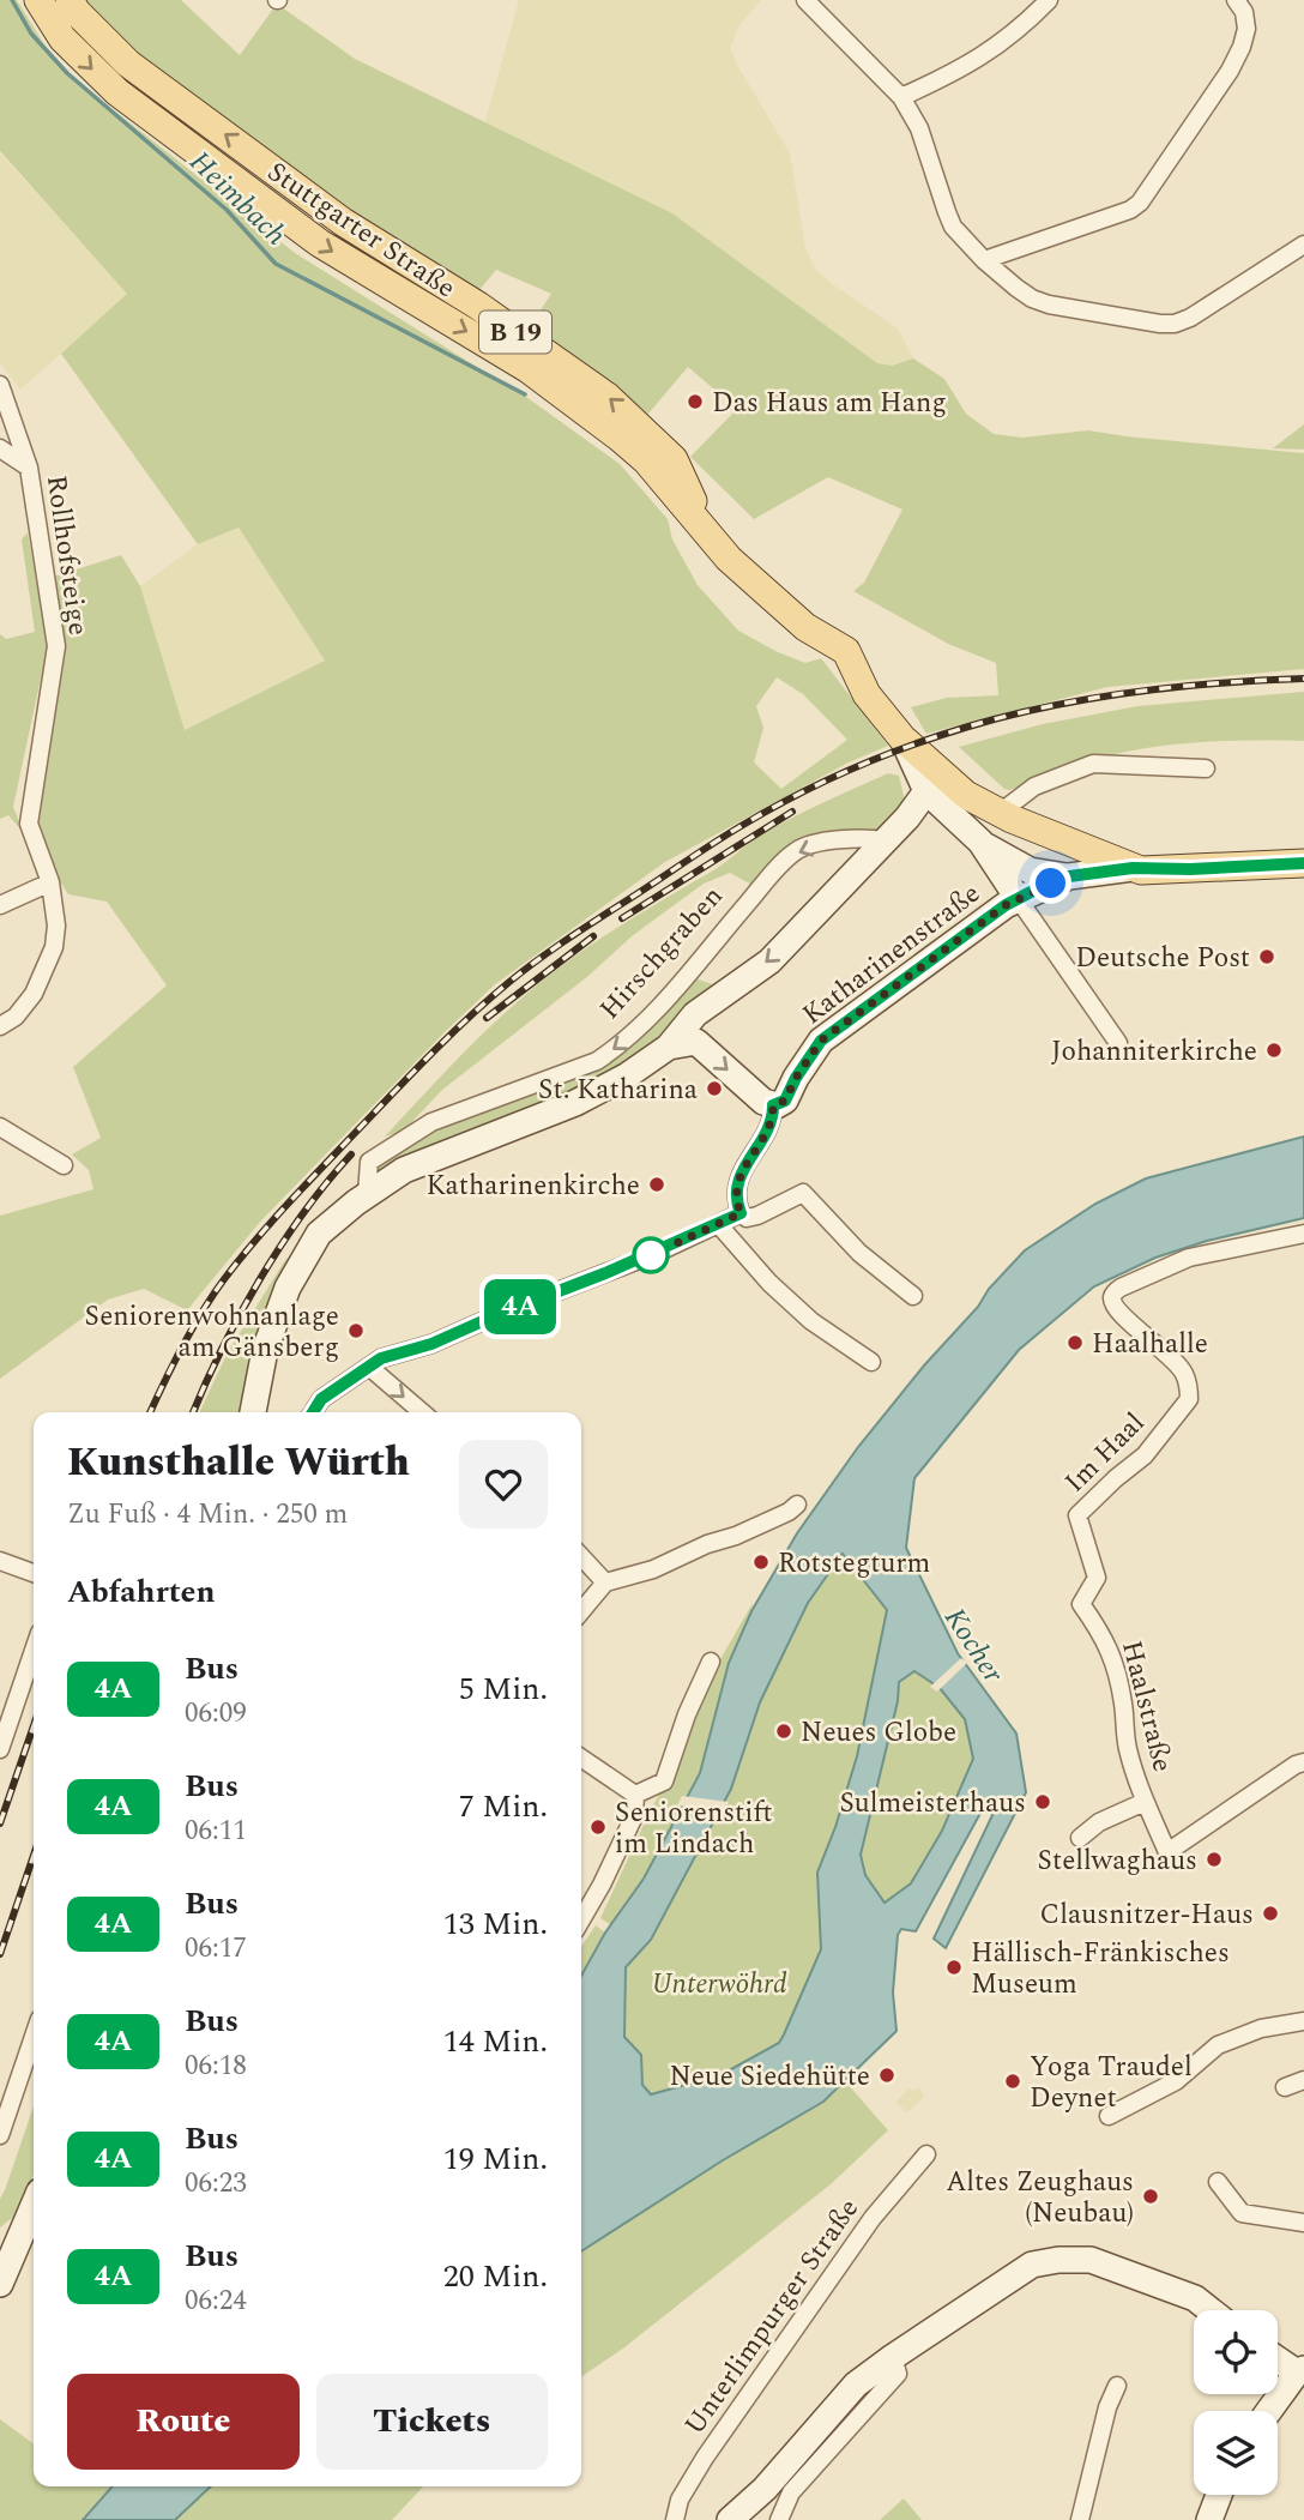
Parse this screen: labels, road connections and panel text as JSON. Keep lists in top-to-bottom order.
{
  "streets": {
    "main road": ["Stuttgarter Straße", "B 19"],
    "street": [
      "Rollhofsteige",
      "Hirschgraben",
      "Katharinenstraße",
      "Im Haal",
      "Haalstraße",
      "Unterlimpurger Straße"
    ]
  },
  "crossings": [
    ["Stuttgarter Straße", "B 19"],
    ["B 19", "Katharinenstraße"],
    ["Im Haal", "Haalstraße"]
  ],
  "water": ["Heimbach", "Kocher"],
  "parks": ["Unterwöhrd"],
  "places": [
    "Das Haus am Hang",
    "Deutsche Post",
    "Johanniterkirche",
    "St. Katharina",
    "Katharinenkirche",
    "Seniorenwohnanlage am Gänsberg",
    "Haalhalle",
    "Rotstegturm",
    "Neues Globe",
    "Sulmeisterhaus",
    "Seniorenstift im Lindach",
    "Stellwaghaus",
    "Clausnitzer-Haus",
    "Hällisch-Fränkisches Museum",
    "Neue Siedehütte",
    "Yoga Traudel Deynet",
    "Altes Zeughaus (Neubau)"
  ],
  "lines": ["bus line 4A"],
  "page": {
    "on_map": "4A",
    "heading": [
      ["Kunsthalle Würth", "Zu Fuß · 4 Min. · 250 m"],
      "Abfahrten"
    ],
    "list": [
      {
        "mark": "4A",
        "name": "Bus",
        "note": "06:09",
        "value": "5 Min."
      },
      {
        "mark": "4A",
        "name": "Bus",
        "note": "06:11",
        "value": "7 Min."
      },
      {
        "mark": "4A",
        "name": "Bus",
        "note": "06:17",
        "value": "13 Min."
      },
      {
        "mark": "4A",
        "name": "Bus",
        "note": "06:18",
        "value": "14 Min."
      },
      {
        "mark": "4A",
        "name": "Bus",
        "note": "06:23",
        "value": "19 Min."
      },
      {
        "mark": "4A",
        "name": "Bus",
        "note": "06:24",
        "value": "20 Min."
      }
    ],
    "buttons": ["Route", "Tickets"]
  }
}
